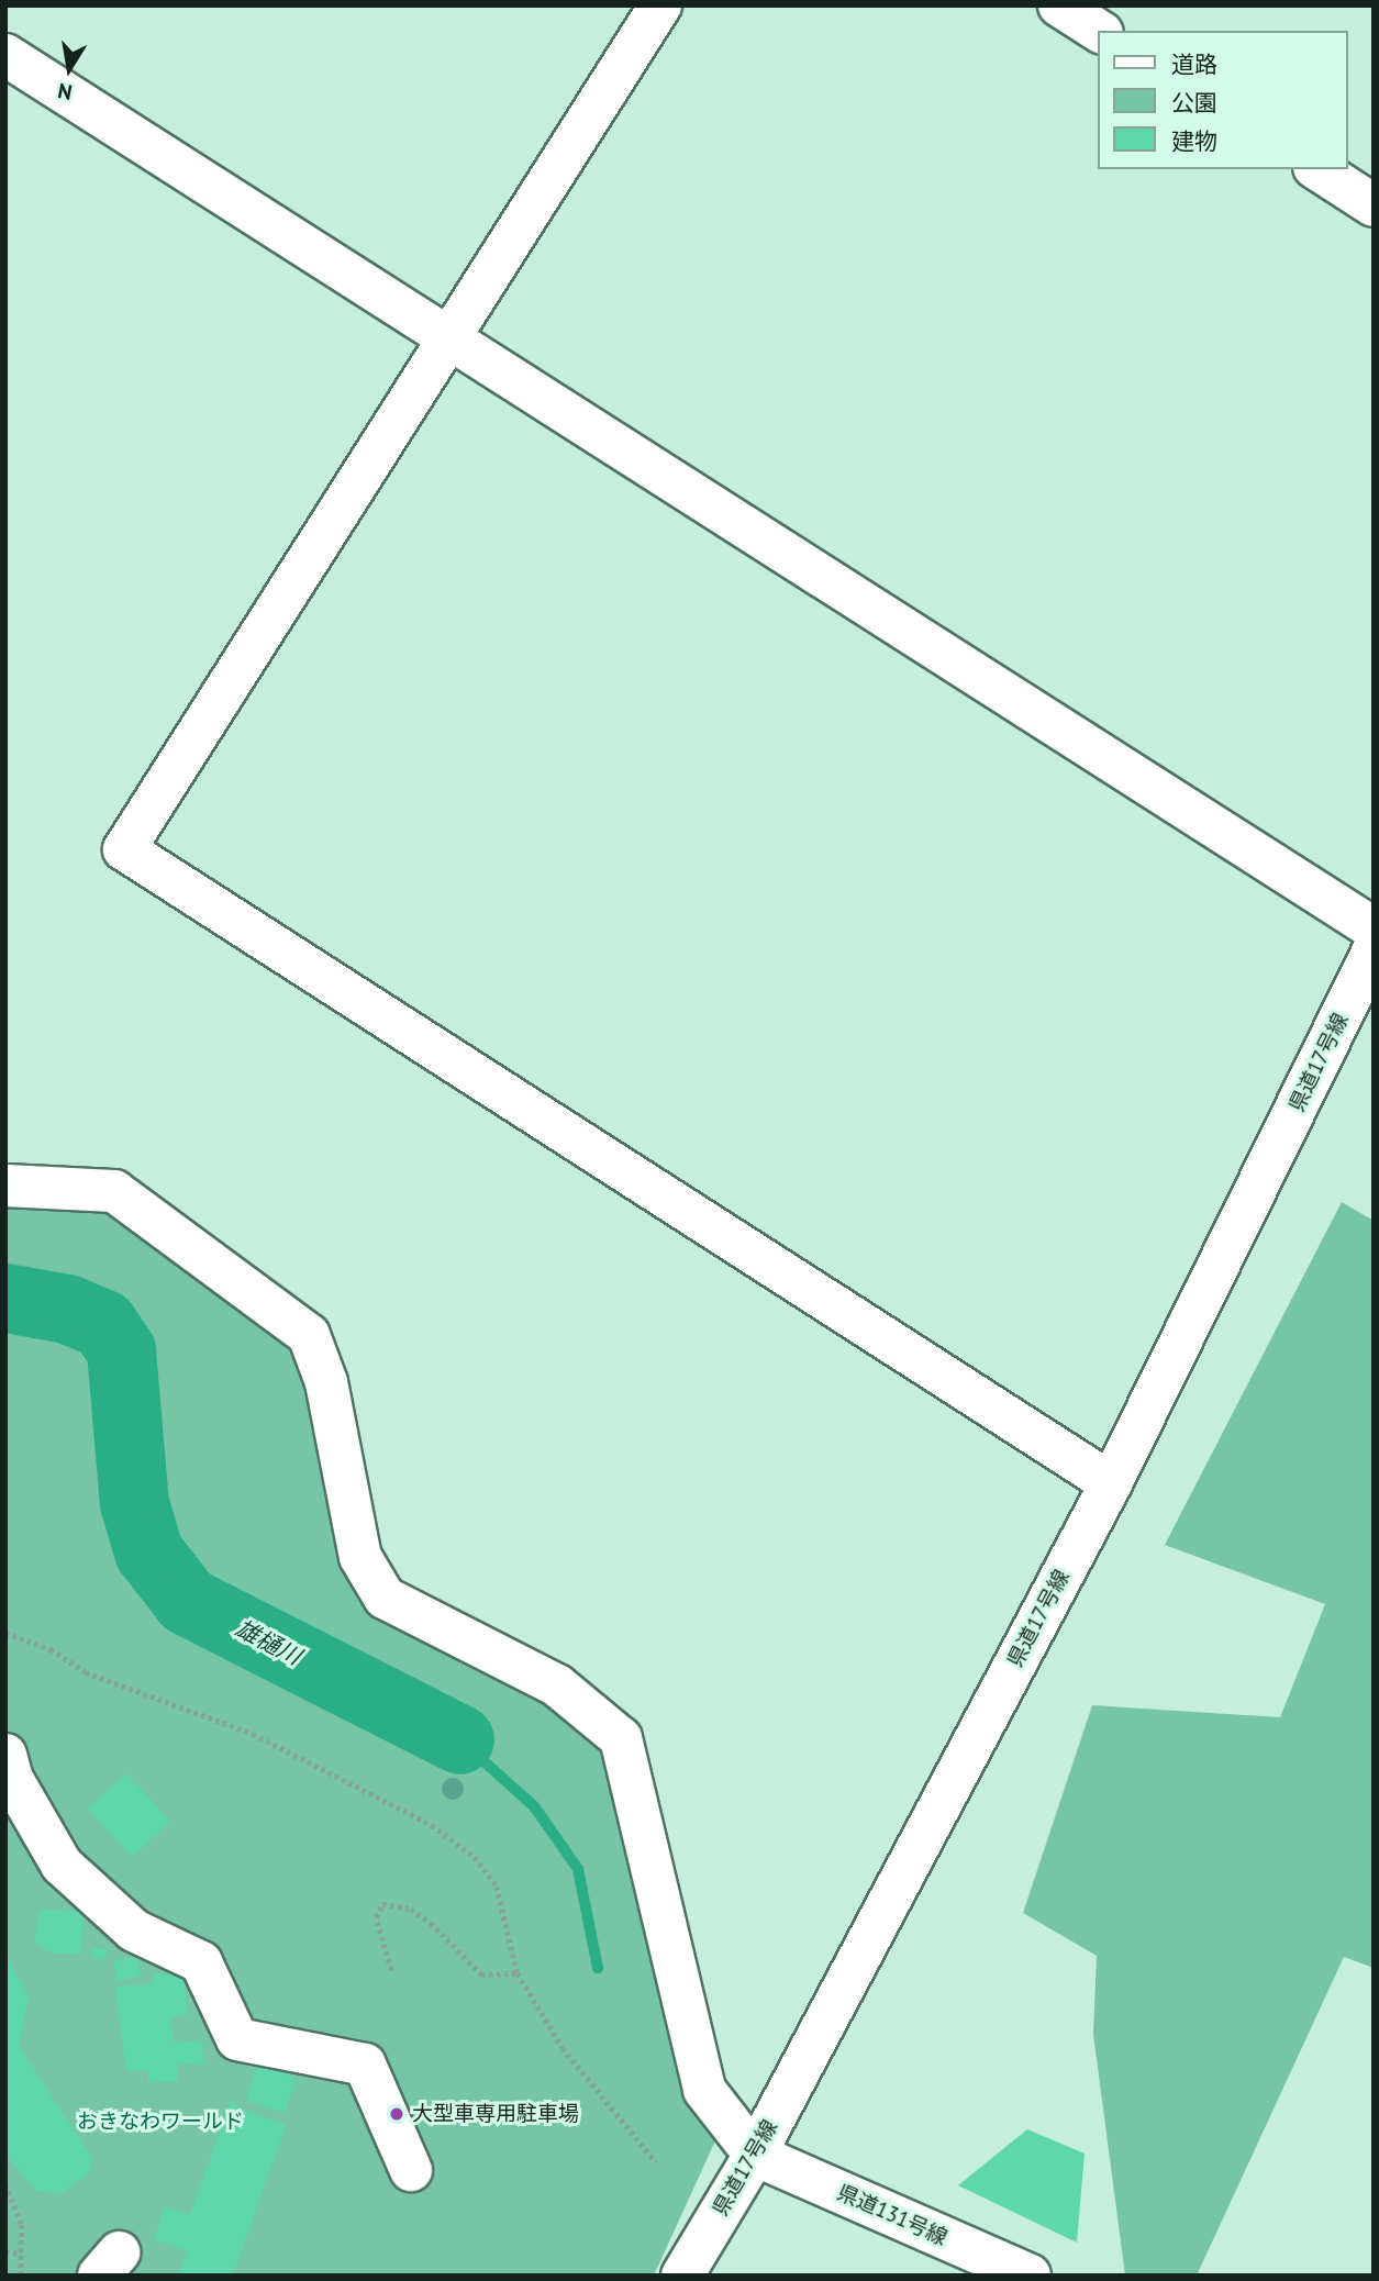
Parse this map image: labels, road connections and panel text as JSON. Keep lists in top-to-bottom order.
{
  "streets": {
    "street": ["県道17号線", "県道131号線"]
  },
  "crossings": [
    ["県道17号線", "県道131号線"]
  ],
  "water": ["雄樋川"],
  "parks": ["おきなわワールド"],
  "places": ["大型車専用駐車場"],
  "legend": ["道路", "公園", "建物"],
  "north": "bottom"
}
